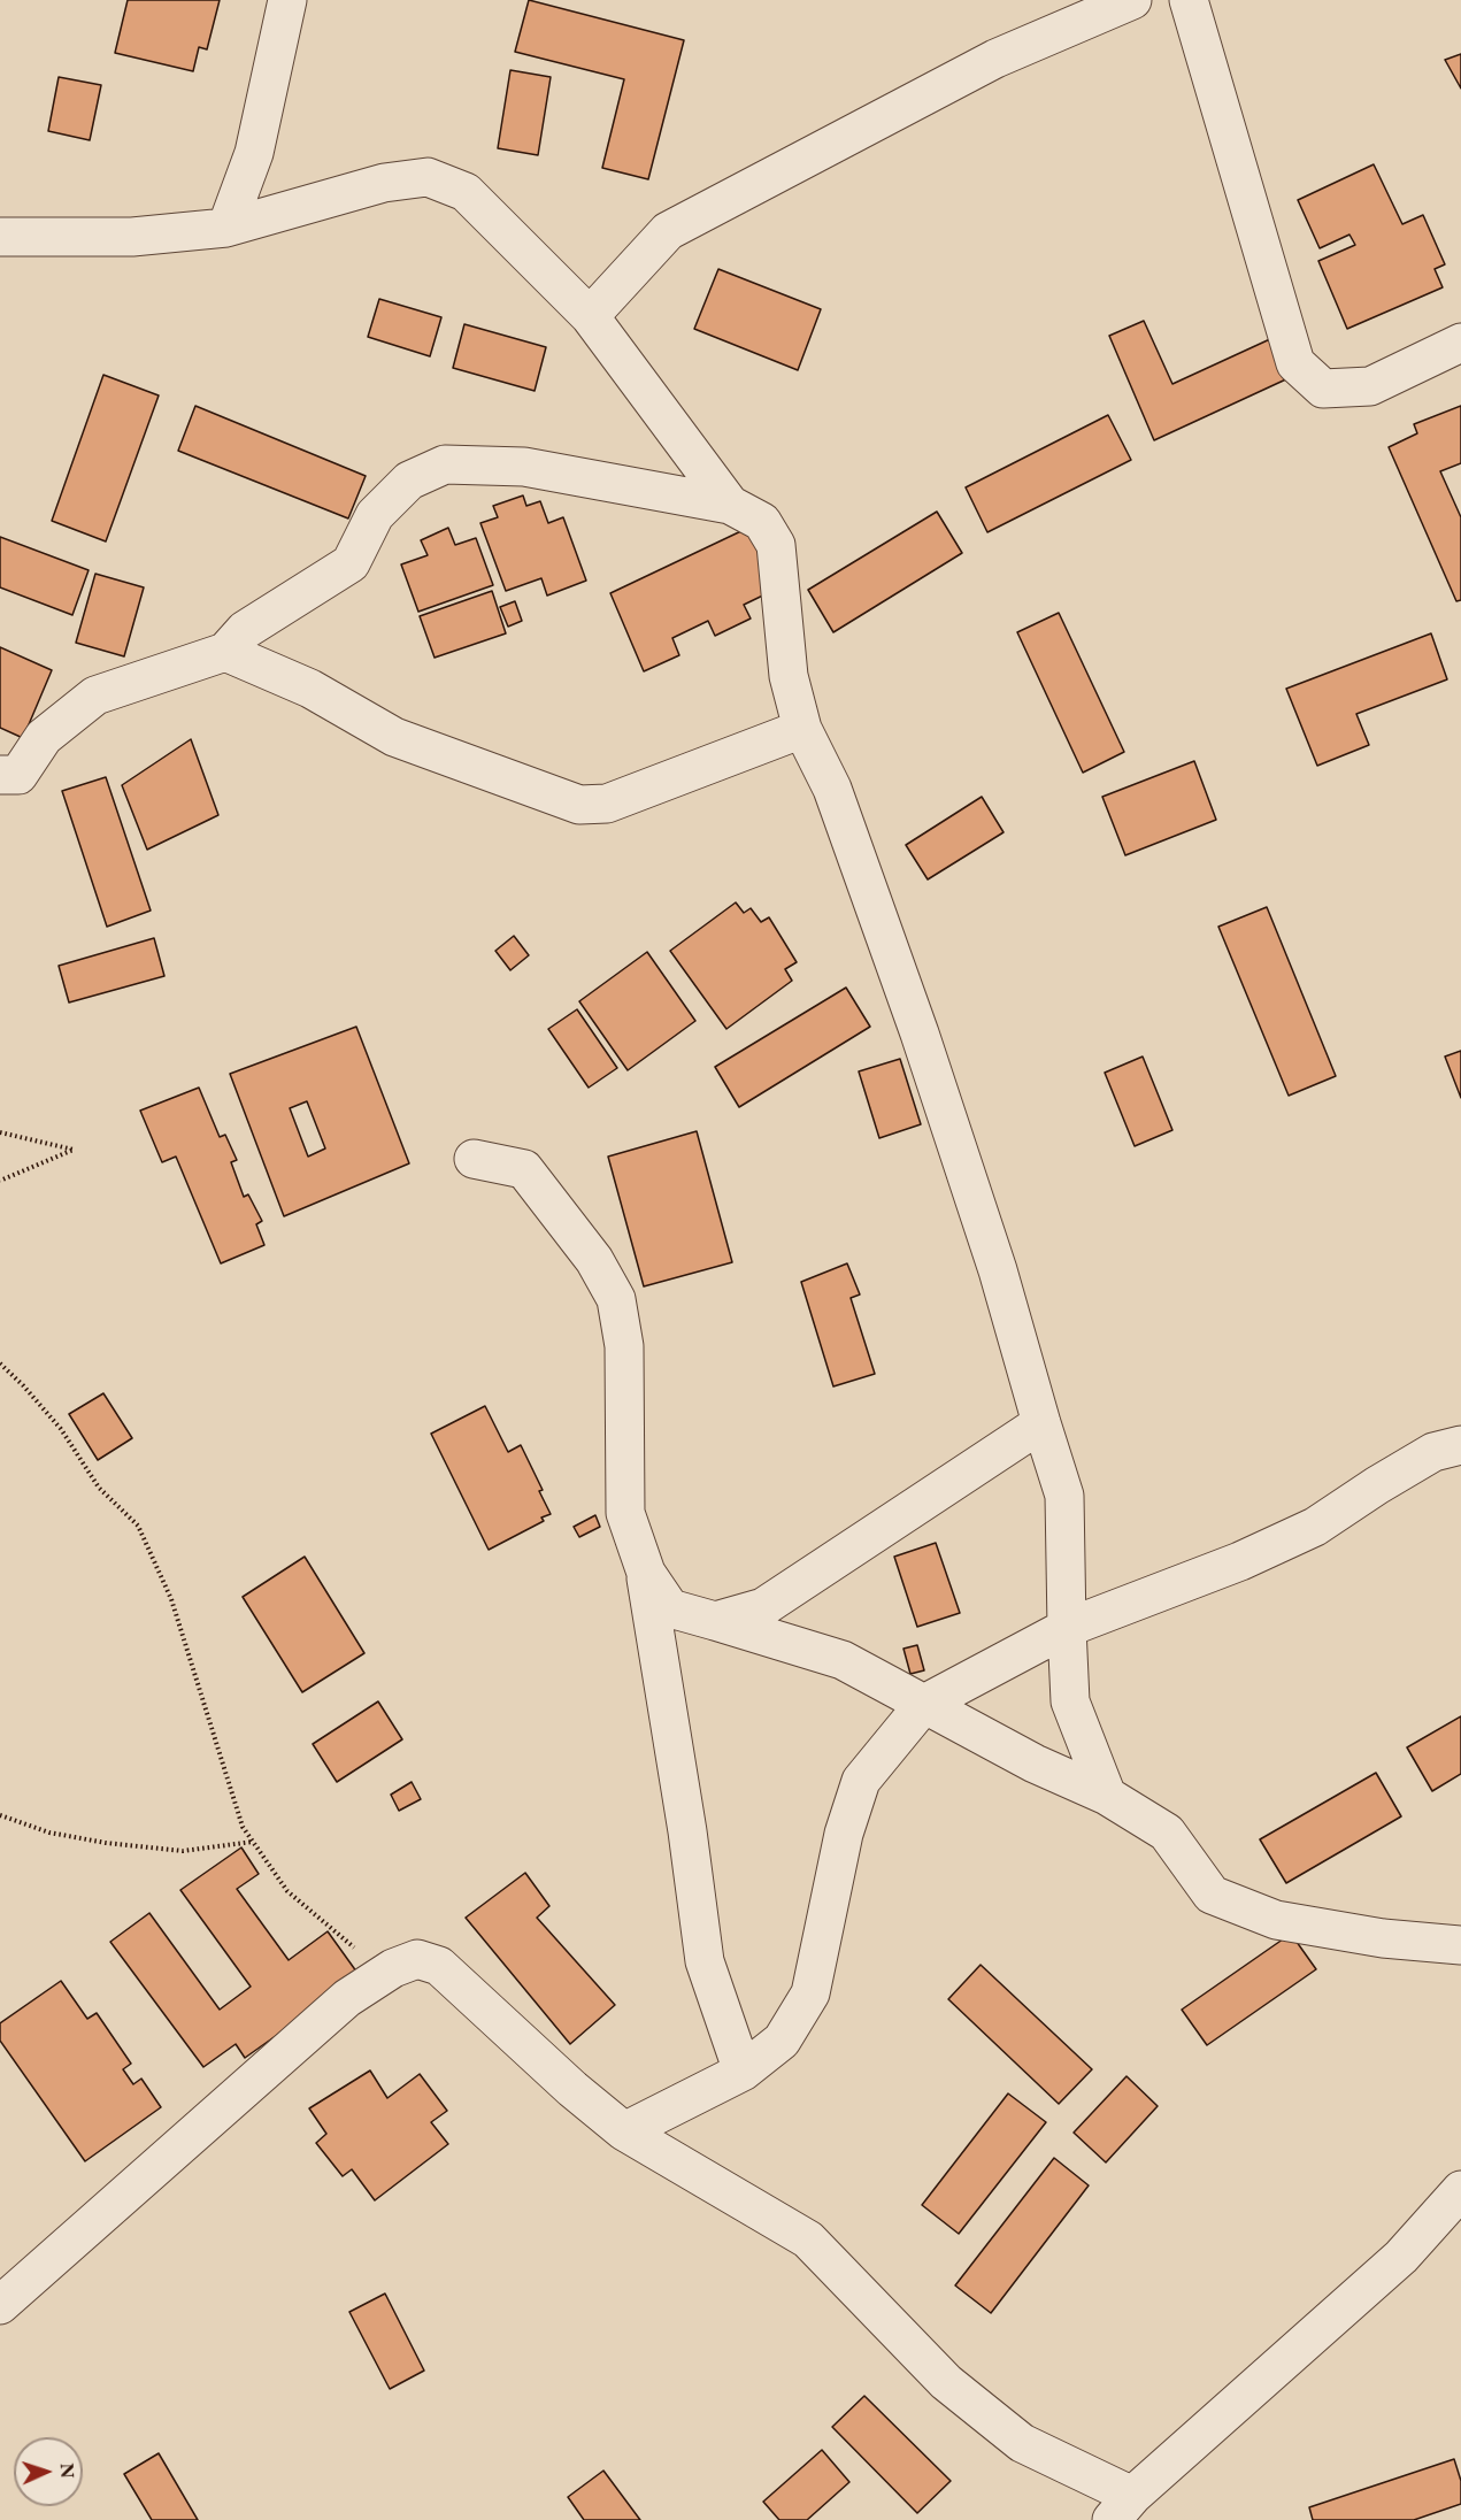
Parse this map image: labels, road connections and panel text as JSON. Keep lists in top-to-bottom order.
{
  "north": "right"
}
